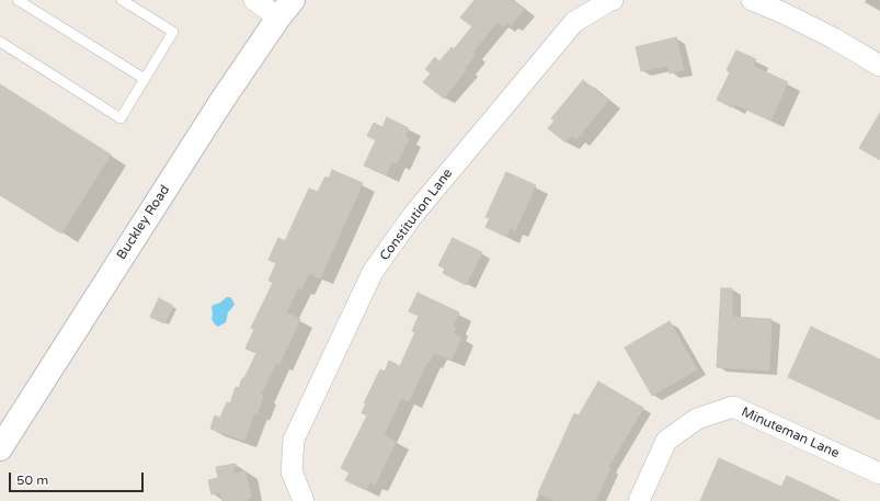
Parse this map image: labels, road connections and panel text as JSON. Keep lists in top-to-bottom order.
{
  "streets": {
    "street": ["Constitution Lane", "Buckley Road", "Minuteman Lane"]
  },
  "scale_bar": "50 m"
}
